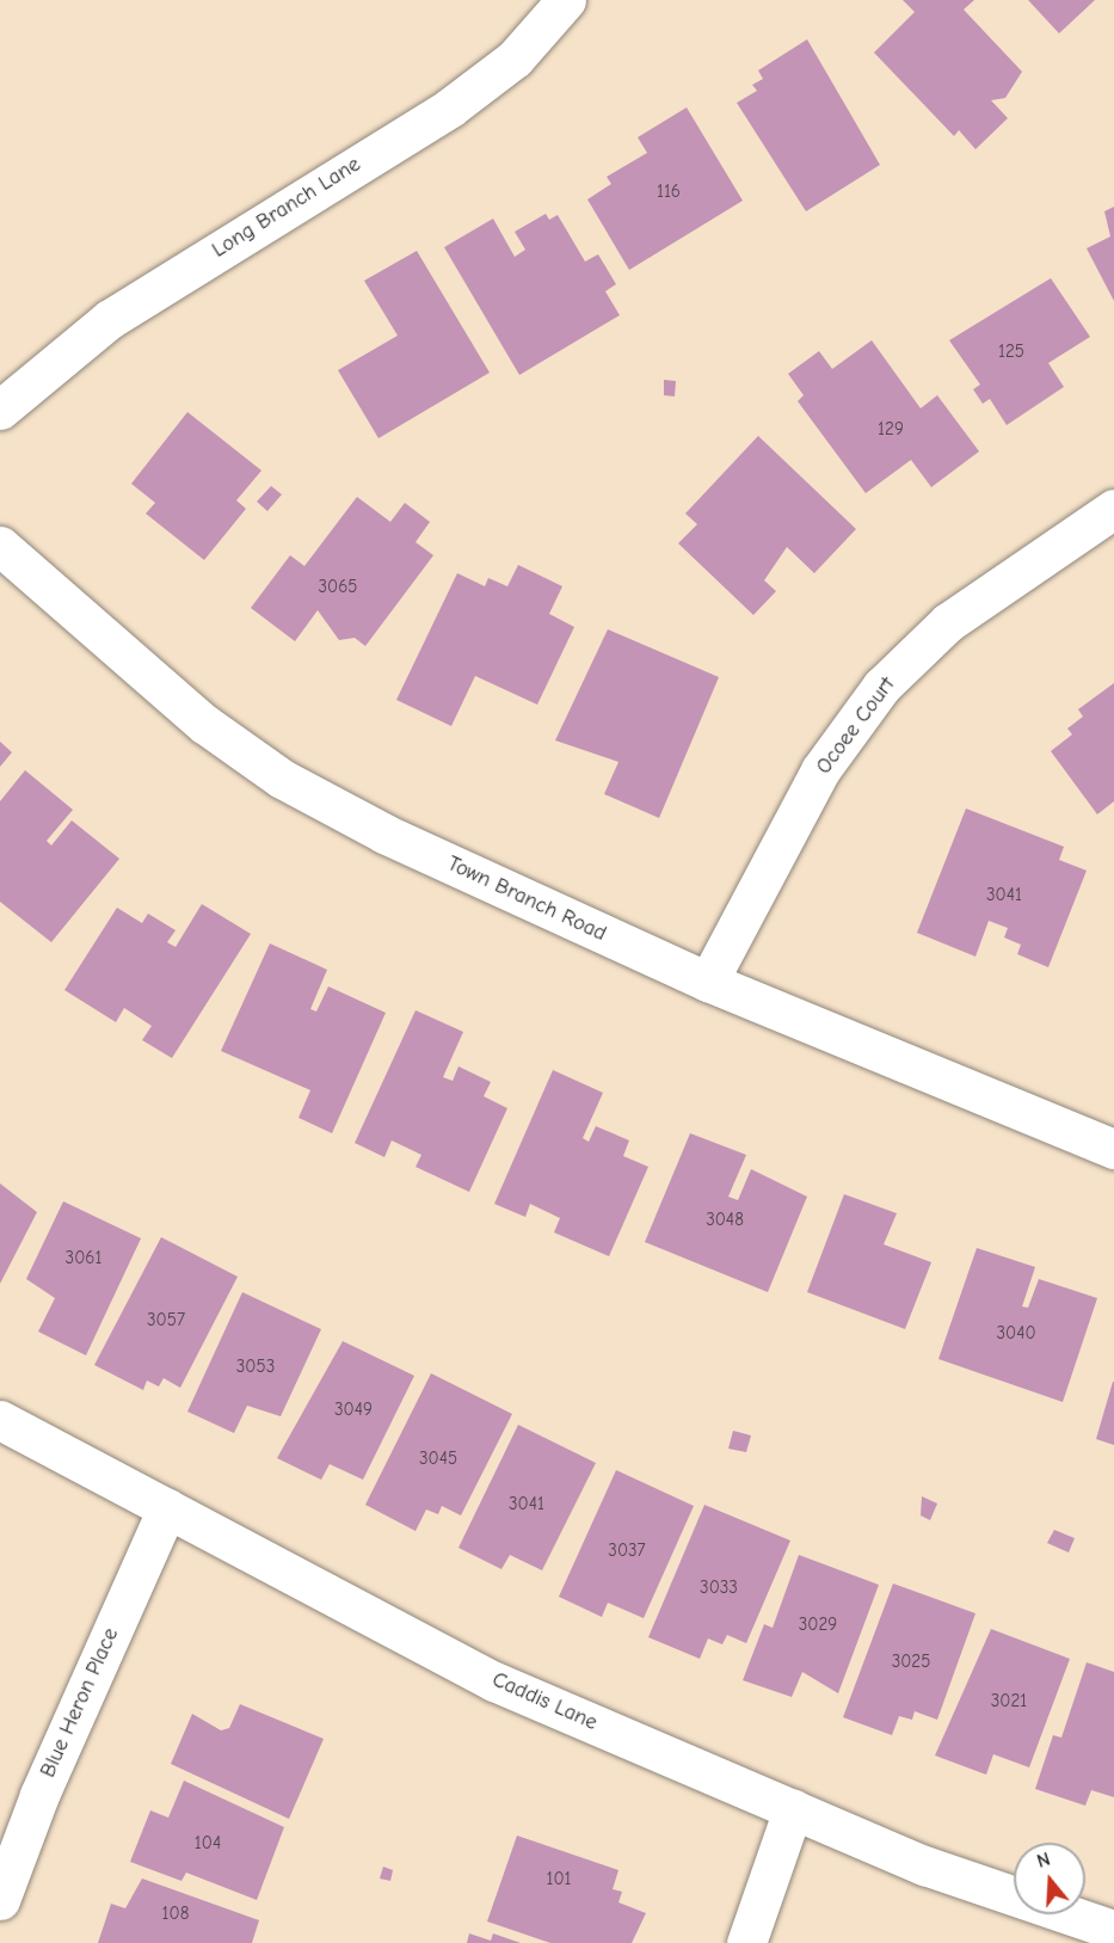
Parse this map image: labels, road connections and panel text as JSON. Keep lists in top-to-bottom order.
{
  "streets": {
    "street": [
      "Long Branch Lane",
      "Ocoee Court",
      "Town Branch Road",
      "Caddis Lane",
      "Blue Heron Place"
    ]
  },
  "crossings": [
    ["Ocoee Court", "Town Branch Road"],
    ["Caddis Lane", "Blue Heron Place"]
  ],
  "house_numbers": [
    "116",
    "125",
    "129",
    "3065",
    "3041",
    "3048",
    "3061",
    "3057",
    "3040",
    "3053",
    "3049",
    "3045",
    "3041",
    "3037",
    "3033",
    "3029",
    "3025",
    "3021",
    "104",
    "101",
    "108"
  ],
  "north": "top"
}
